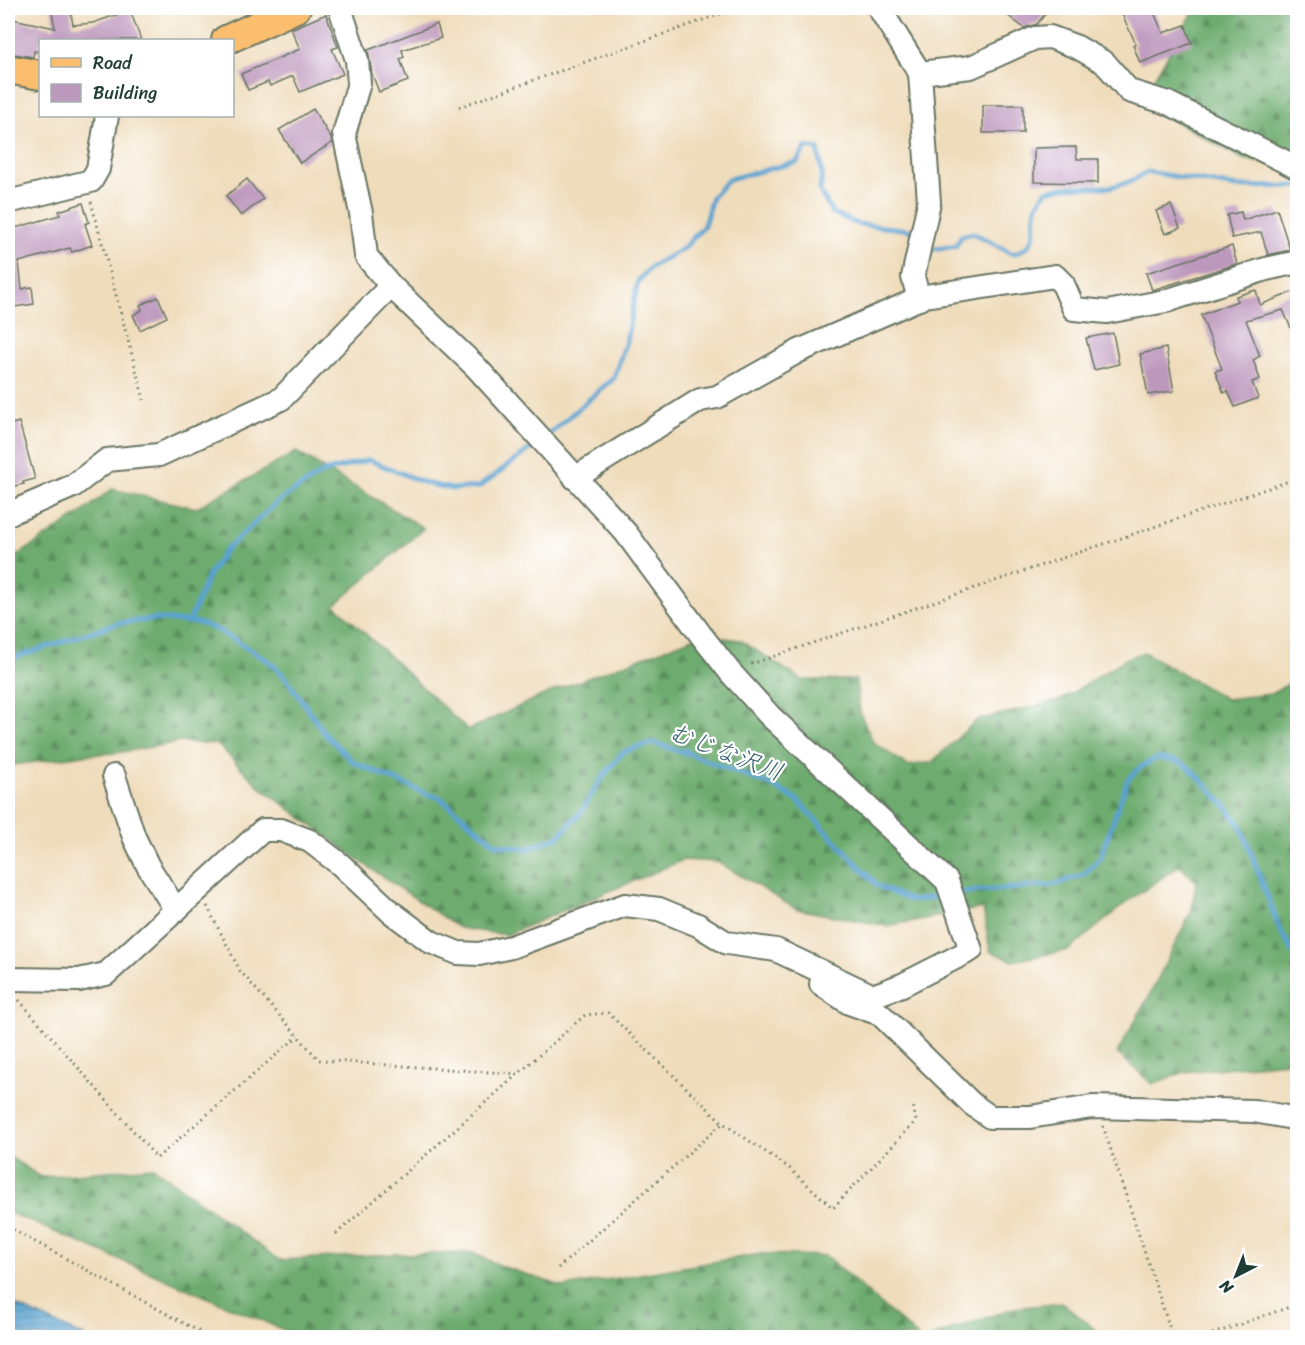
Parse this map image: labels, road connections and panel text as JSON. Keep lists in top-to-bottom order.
{
  "water": ["むじな沢川"],
  "legend": ["Road", "Building"],
  "north": "bottom left"
}
